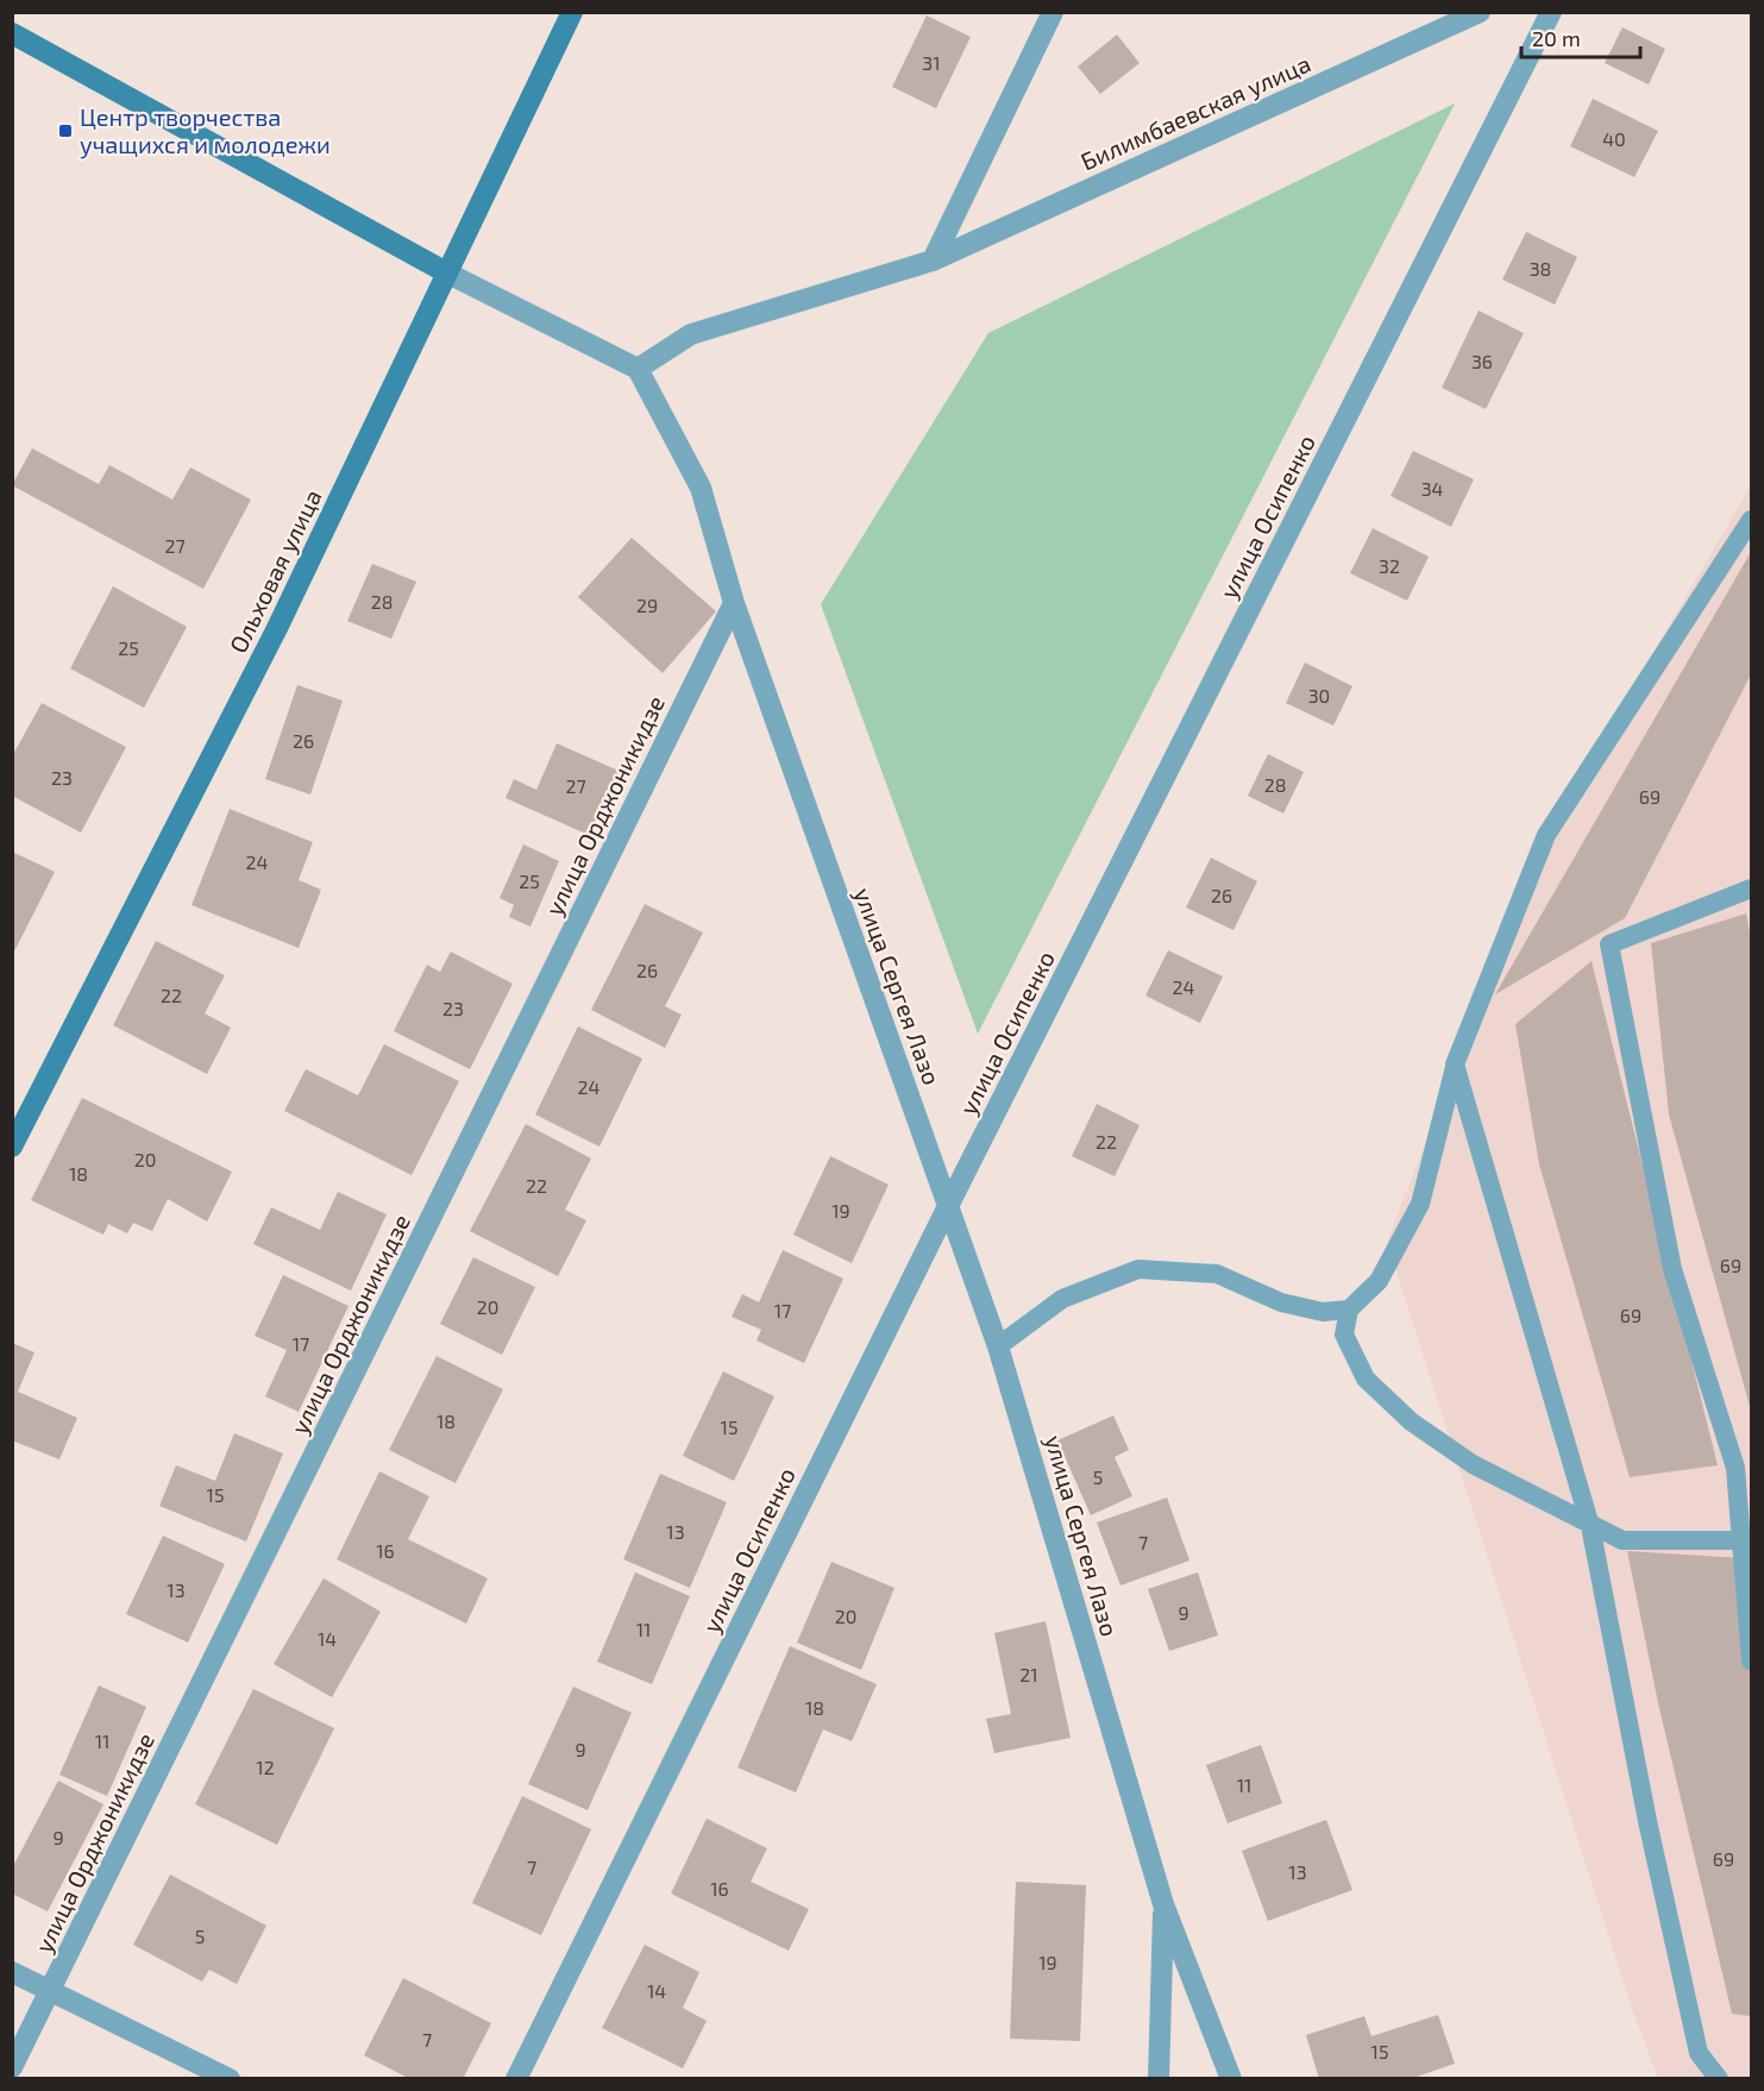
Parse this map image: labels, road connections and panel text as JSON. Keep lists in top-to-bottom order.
{
  "streets": {
    "main road": ["Ольховая улица"],
    "street": [
      "Билимбаевская улица",
      "улица Осипенко",
      "улица Орджоникидзе",
      "улица Сергея Лазо"
    ]
  },
  "crossings": [
    ["Билимбаевская улица", "улица Сергея Лазо"],
    ["улица Осипенко", "улица Сергея Лазо"],
    ["улица Орджоникидзе", "улица Сергея Лазо"]
  ],
  "places": {
    "transit": ["Центр творчества учащихся и молодежи"]
  },
  "house_numbers": [
    "31",
    "40",
    "38",
    "36",
    "34",
    "27",
    "32",
    "28",
    "29",
    "25",
    "30",
    "26",
    "23",
    "28",
    "27",
    "69",
    "24",
    "25",
    "26",
    "26",
    "24",
    "22",
    "23",
    "24",
    "22",
    "20",
    "18",
    "22",
    "19",
    "69",
    "20",
    "17",
    "69",
    "17",
    "18",
    "15",
    "5",
    "15",
    "13",
    "7",
    "16",
    "13",
    "9",
    "20",
    "11",
    "14",
    "21",
    "18",
    "11",
    "9",
    "12",
    "11",
    "9",
    "69",
    "7",
    "13",
    "16",
    "5",
    "19",
    "14",
    "7",
    "15"
  ],
  "scale_bar": "20 m"
}
